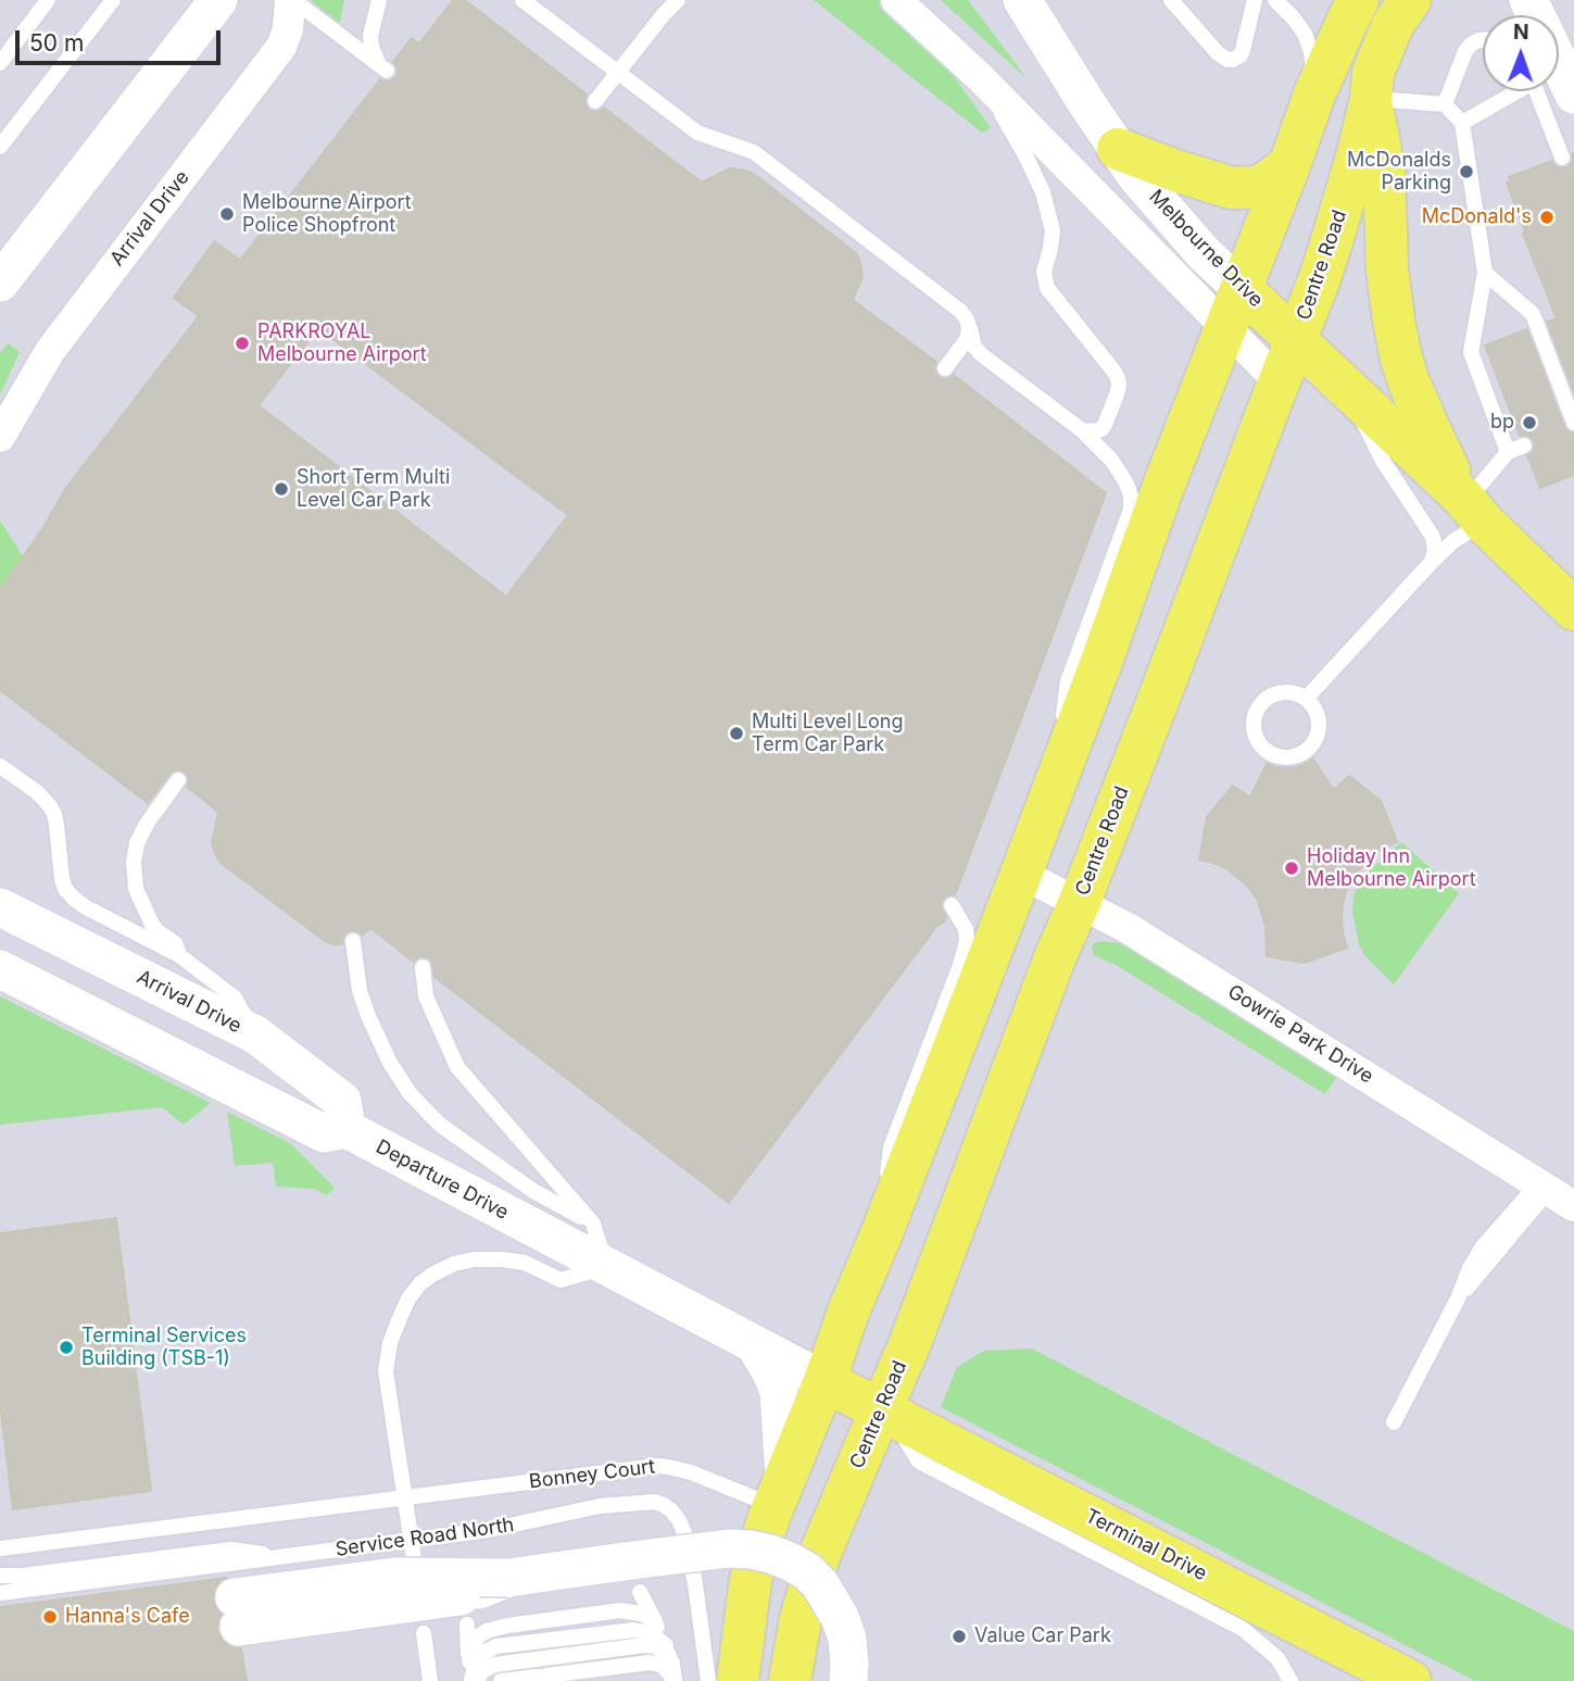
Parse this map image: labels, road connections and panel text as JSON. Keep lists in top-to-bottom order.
{
  "streets": {
    "main road": [
      "Melbourne Drive",
      "Centre Road",
      "Departure Drive",
      "Terminal Drive"
    ],
    "street": ["Arrival Drive", "Gowrie Park Drive"],
    "lane": ["Bonney Court", "Service Road North"]
  },
  "crossings": [
    ["Arrival Drive", "Departure Drive"],
    ["Melbourne Drive", "Centre Road"],
    ["Centre Road", "Gowrie Park Drive"],
    ["Centre Road", "Departure Drive"],
    ["Centre Road", "Terminal Drive"],
    ["Departure Drive", "Terminal Drive"]
  ],
  "places": [
    "McDonalds Parking",
    "Melbourne Airport Police Shopfront",
    "McDonald's",
    "PARKROYAL Melbourne Airport",
    "bp",
    "Short Term Multi Level Car Park",
    "Multi Level Long Term Car Park",
    "Holiday Inn Melbourne Airport",
    "Terminal Services Building (TSB-1)",
    "Hanna's Cafe",
    "Value Car Park"
  ],
  "scale_bar": "50 m",
  "north": "top"
}
